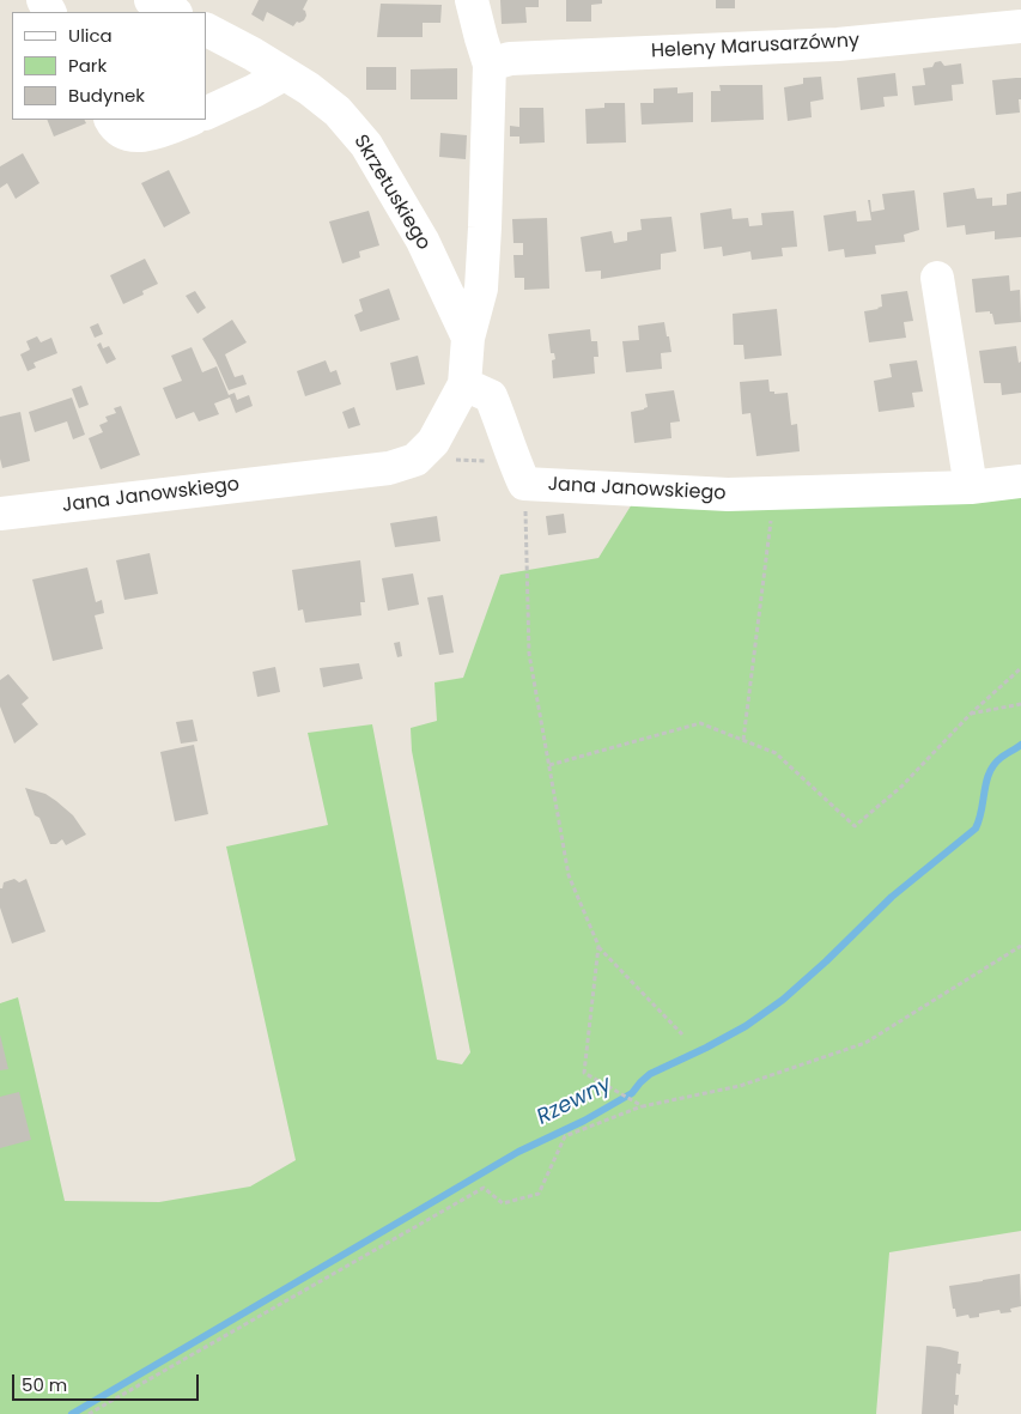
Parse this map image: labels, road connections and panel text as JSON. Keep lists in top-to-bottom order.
{
  "streets": {
    "street": ["Heleny Marusarzówny", "Skrzetuskiego", "Jana Janowskiego"]
  },
  "water": ["Rzewny"],
  "legend": ["Ulica", "Park", "Budynek"],
  "scale_bar": "50 m"
}
